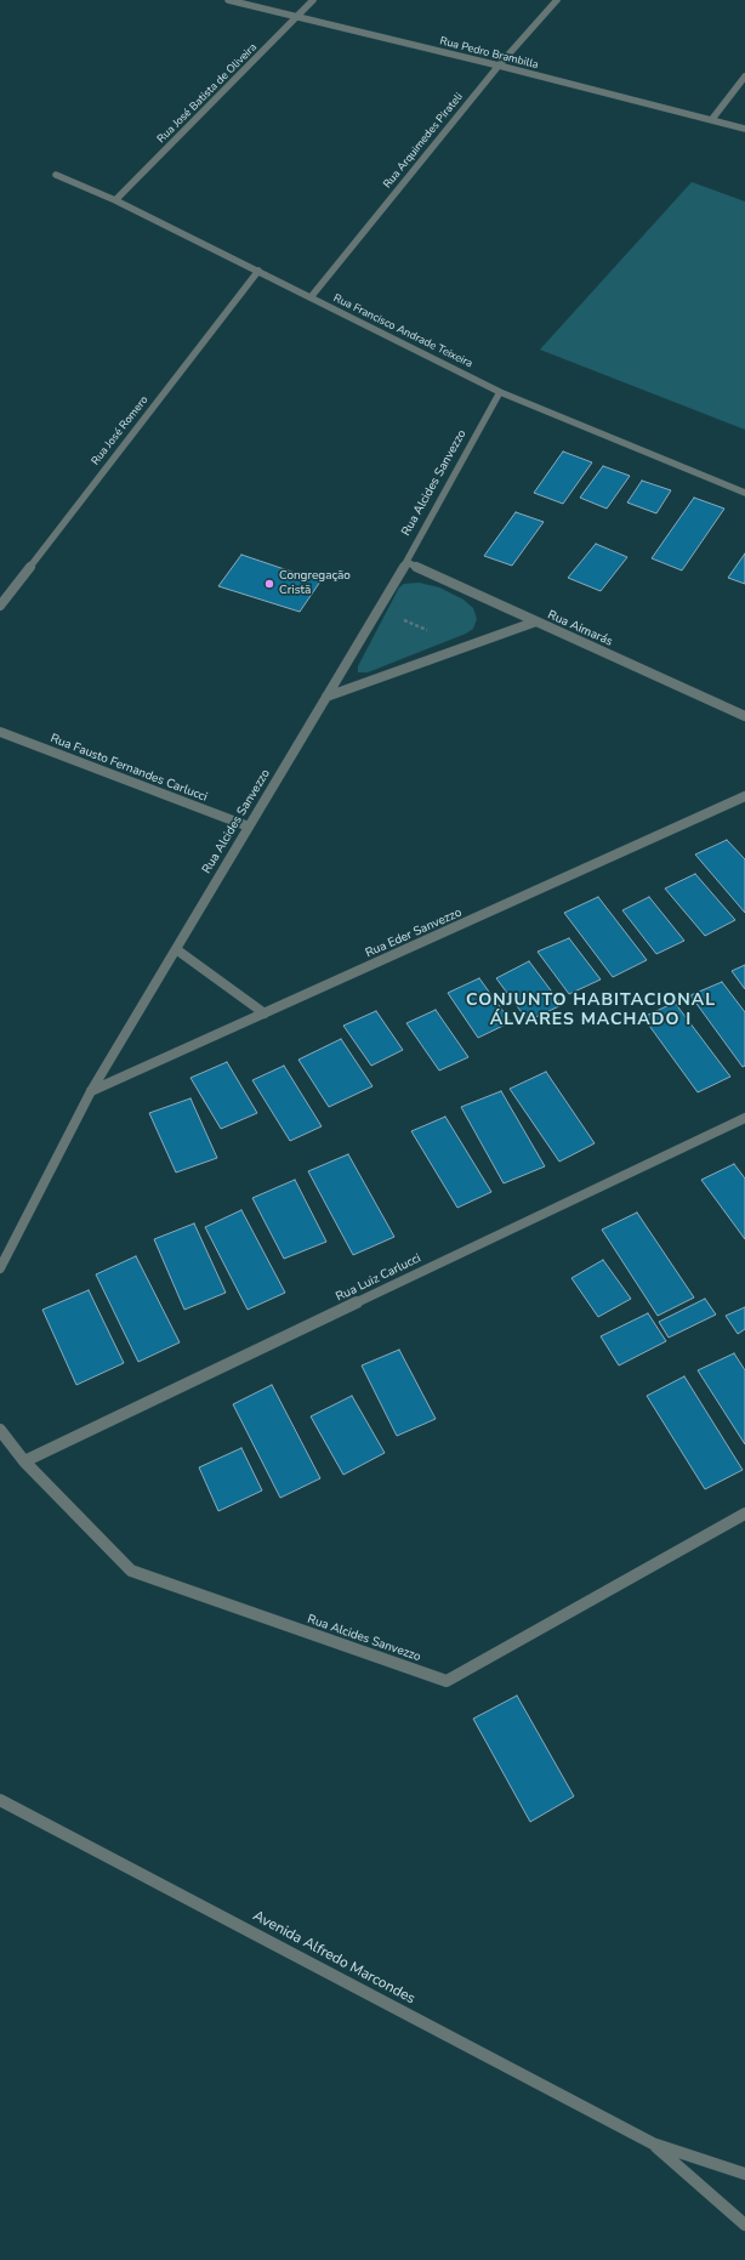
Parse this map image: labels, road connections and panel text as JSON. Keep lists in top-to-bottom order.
{
  "streets": {
    "street": [
      "Rua Pedro Brambilla",
      "Rua José Batista de Oliveira",
      "Rua Arquimedes Pirateli",
      "Rua Francisco Andrade Teixeira",
      "Rua José Romero",
      "Rua Alcides Sanvezzo",
      "Rua Aimarás",
      "Rua Fausto Fernandes Carlucci",
      "Rua Eder Sanvezzo",
      "Rua Luiz Carlucci",
      "Avenida Alfredo Marcondes"
    ]
  },
  "crossings": [
    ["Rua Pedro Brambilla", "Rua José Batista de Oliveira"],
    ["Rua Pedro Brambilla", "Rua Arquimedes Pirateli"],
    ["Rua José Batista de Oliveira", "Rua Francisco Andrade Teixeira"],
    ["Rua Arquimedes Pirateli", "Rua Francisco Andrade Teixeira"],
    ["Rua Francisco Andrade Teixeira", "Rua José Romero"],
    ["Rua Francisco Andrade Teixeira", "Rua Alcides Sanvezzo"],
    ["Rua Alcides Sanvezzo", "Rua Aimarás"],
    ["Rua Alcides Sanvezzo", "Rua Fausto Fernandes Carlucci"],
    ["Rua Alcides Sanvezzo", "Rua Eder Sanvezzo"],
    ["Rua Alcides Sanvezzo", "Rua Luiz Carlucci"]
  ],
  "districts": ["CONJUNTO HABITACIONAL ÁLVARES MACHADO I"],
  "places": ["Congregação Cristã"]
}
